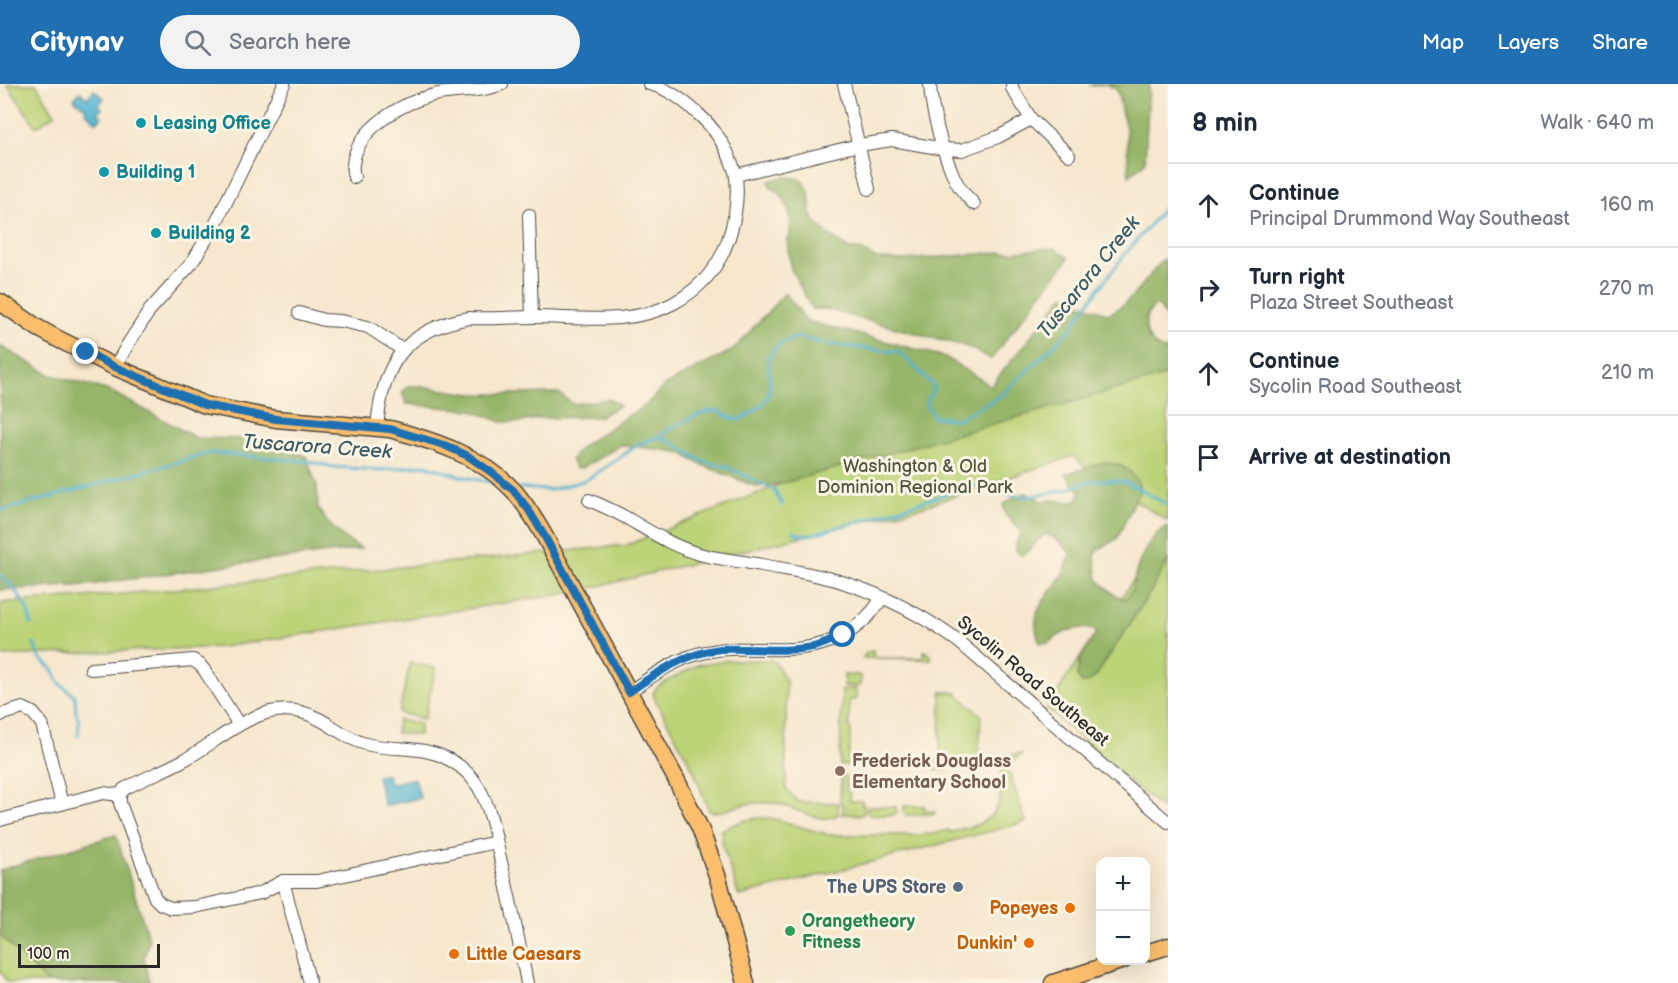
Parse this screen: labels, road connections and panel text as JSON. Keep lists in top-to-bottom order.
{
  "streets": {
    "street": ["Sycolin Road Southeast"]
  },
  "water": ["Tuscarora Creek"],
  "parks": ["Washington & Old Dominion Regional Park"],
  "places": [
    "Leasing Office",
    "Building 1",
    "Building 2",
    "Frederick Douglass Elementary School",
    "The UPS Store",
    "Popeyes",
    "Orangetheory Fitness",
    "Dunkin'",
    "Little Caesars"
  ],
  "scale_bar": "100 m",
  "page": {
    "header": "Citynav",
    "search": "Search here",
    "nav": ["Map", "Layers", "Share"],
    "heading": ["8 min", "Walk · 640 m"],
    "list": [
      ["Continue", "Principal Drummond Way Southeast", "160 m"],
      ["Turn right", "Plaza Street Southeast", "270 m"],
      ["Continue", "Sycolin Road Southeast", "210 m"],
      "Arrive at destination"
    ],
    "map_buttons": ["+", "−"],
    "scale": "100 m"
  }
}
